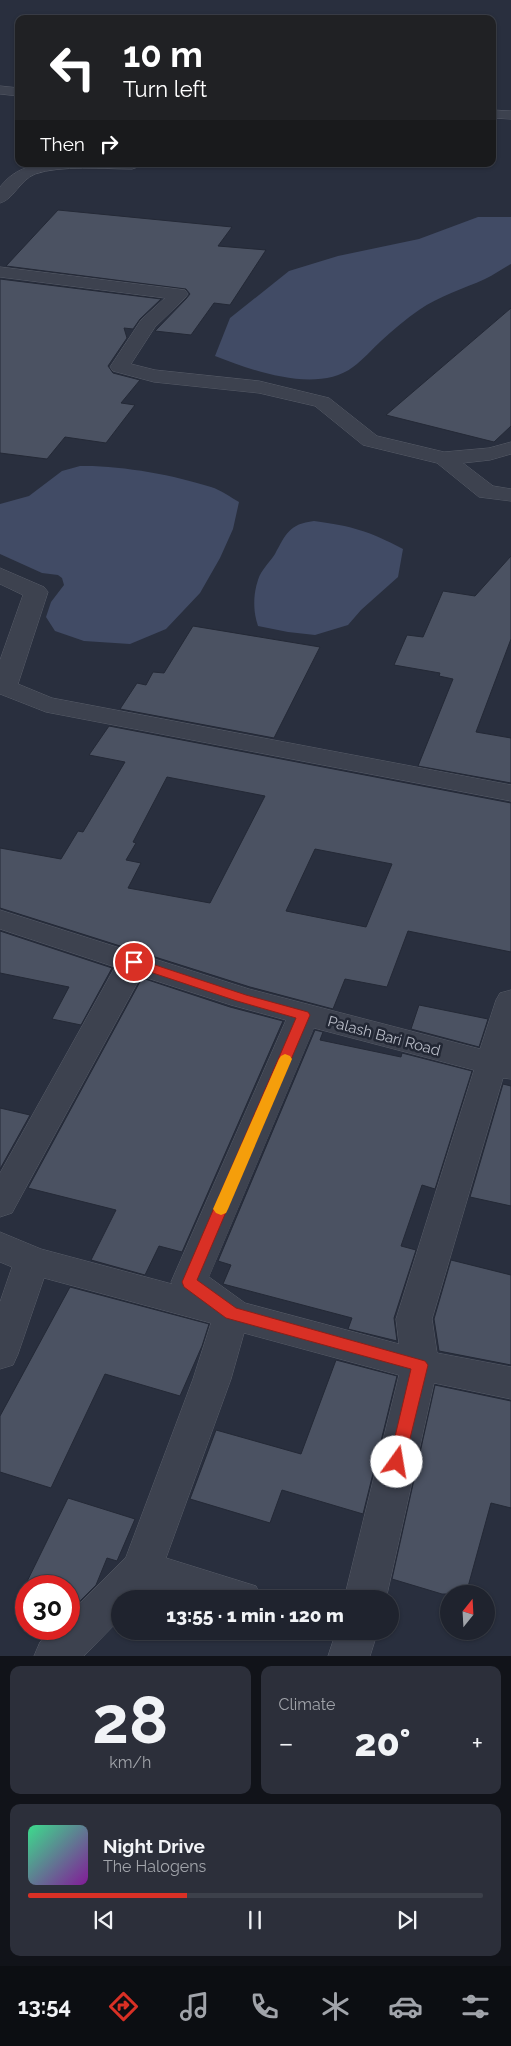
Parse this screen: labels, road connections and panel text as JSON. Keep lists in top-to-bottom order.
{
  "streets": {
    "street": ["Palash Bari Road"]
  },
  "north": "top",
  "page": {
    "turn": ["10 m", "Turn left"],
    "then": "Then",
    "limit": "30",
    "trip": "13:55 · 1 min · 120 m",
    "tile": [
      ["28", "km/h"],
      "Climate"
    ],
    "heat": ["−", "20°", "+"],
    "song": ["Night Drive", "The Halogens"],
    "tabs": "13:54"
  }
}
